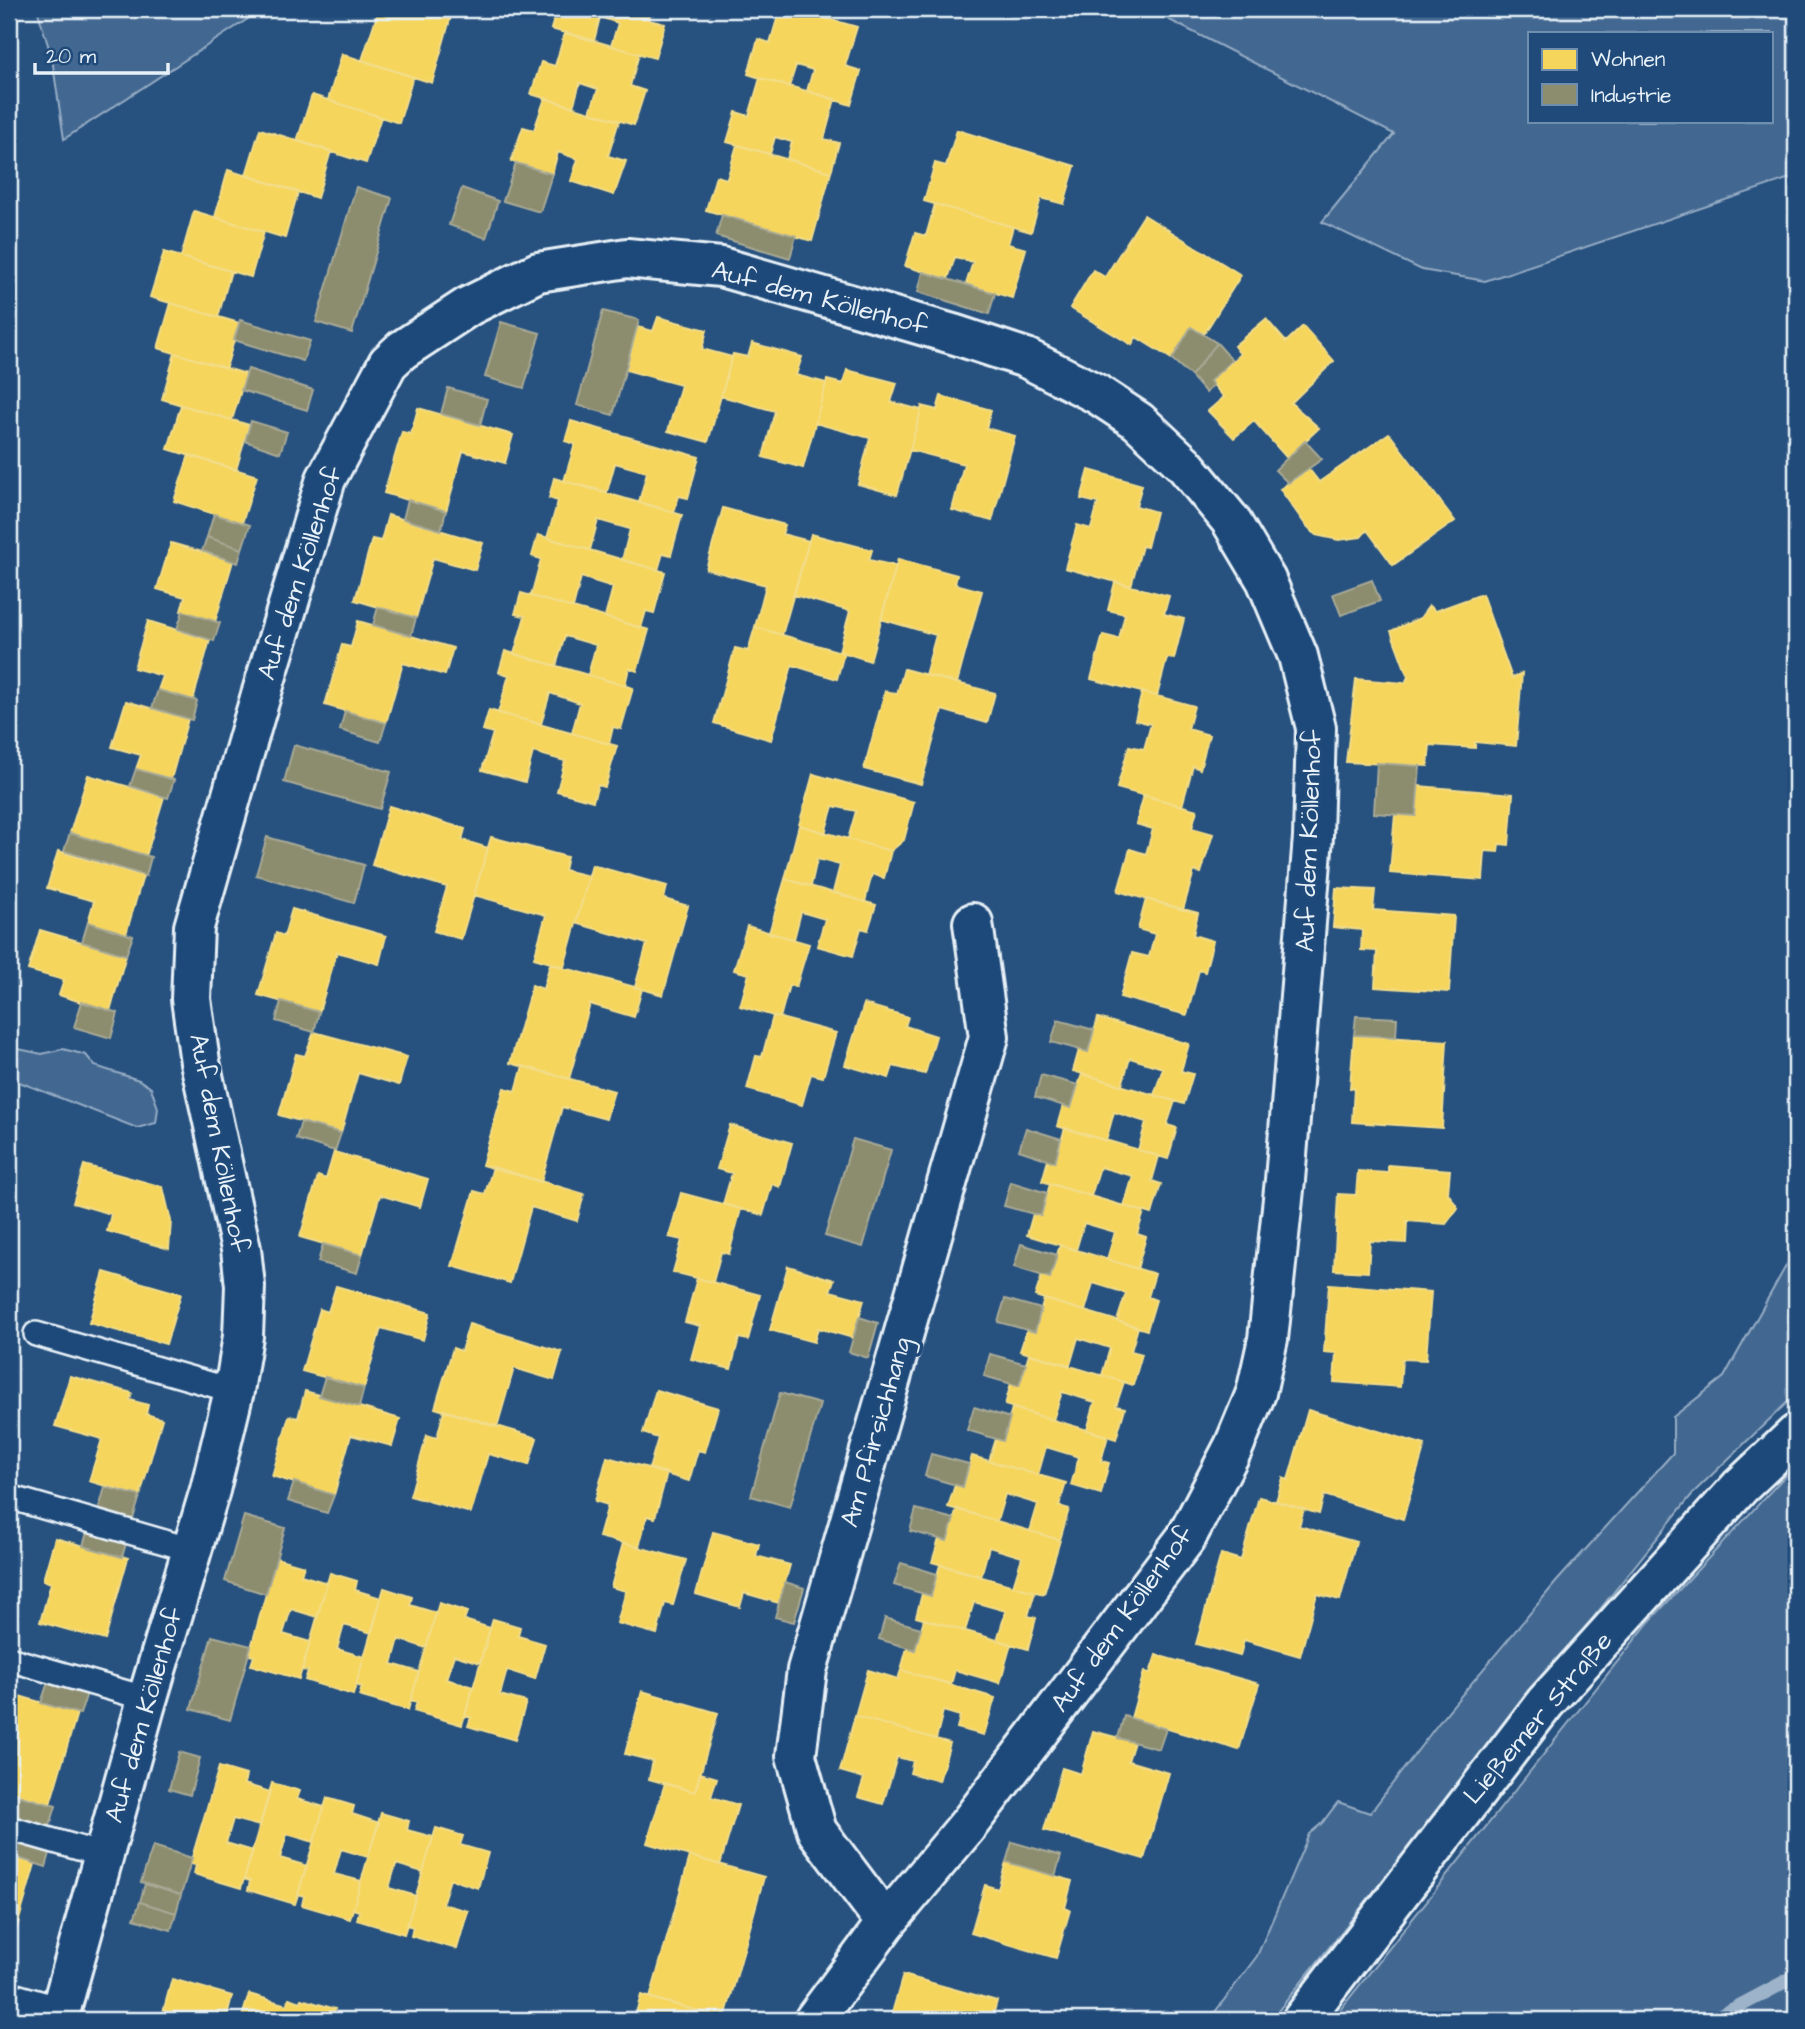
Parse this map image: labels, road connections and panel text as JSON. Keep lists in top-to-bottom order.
{
  "streets": {
    "street": ["Auf dem Köllenhof", "Am Pfirsichhang", "Ließemer Straße"]
  },
  "crossings": [
    ["Auf dem Köllenhof", "Am Pfirsichhang"]
  ],
  "legend": ["Wohnen", "Industrie"],
  "scale_bar": "20 m"
}
